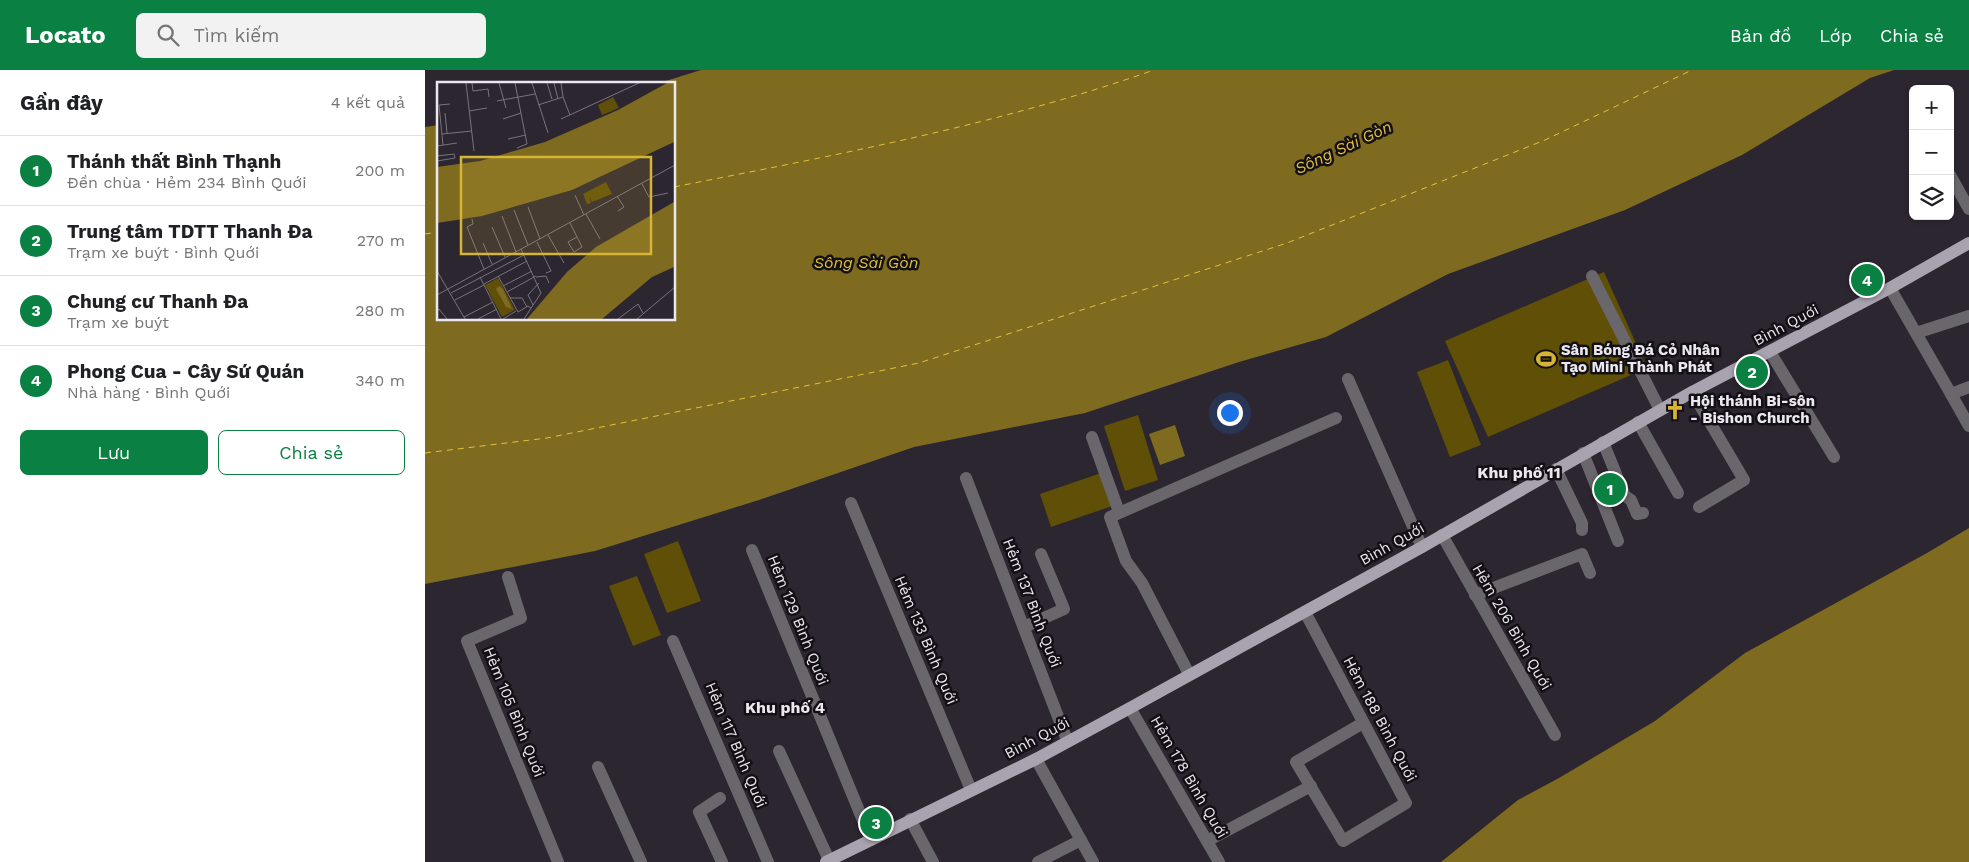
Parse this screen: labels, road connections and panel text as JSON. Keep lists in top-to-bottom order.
{
  "streets": {
    "main road": ["Bình Quới"],
    "street": [
      "Hẻm 137 Bình Quới",
      "Hẻm 129 Bình Quới",
      "Hẻm 206 Bình Quới",
      "Hẻm 133 Bình Quới",
      "Hẻm 105 Bình Quới",
      "Hẻm 188 Bình Quới",
      "Hẻm 117 Bình Quới",
      "Hẻm 178 Bình Quới"
    ]
  },
  "crossings": [
    ["Bình Quới", "Hẻm 137 Bình Quới"],
    ["Bình Quới", "Hẻm 129 Bình Quới"],
    ["Bình Quới", "Hẻm 206 Bình Quới"],
    ["Bình Quới", "Hẻm 133 Bình Quới"],
    ["Bình Quới", "Hẻm 188 Bình Quới"],
    ["Bình Quới", "Hẻm 178 Bình Quới"]
  ],
  "districts": ["Khu phố 11", "Khu phố 4"],
  "water": ["Sông Sài Gòn"],
  "places": {
    "sports": ["Sân Bóng Đá Cỏ Nhân Tạo Mini Thành Phát"],
    "church": ["Hội thánh Bi-sôn - Bishon Church"]
  },
  "page": {
    "header": "Locato",
    "search": "Tìm kiếm",
    "nav": ["Bản đồ", "Lớp", "Chia sẻ"],
    "heading": ["Gần đây", "4 kết quả"],
    "map_buttons": ["+", "−"],
    "list": [
      {
        "mark": "1",
        "name": "Thánh thất Bình Thạnh",
        "note": "Đền chùa · Hẻm 234 Bình Quới",
        "value": "200 m"
      },
      {
        "mark": "2",
        "name": "Trung tâm TDTT Thanh Đa",
        "note": "Trạm xe buýt · Bình Quới",
        "value": "270 m"
      },
      {
        "mark": "3",
        "name": "Chung cư Thanh Đa",
        "note": "Trạm xe buýt",
        "value": "280 m"
      },
      {
        "mark": "4",
        "name": "Phong Cua - Cây Sứ Quán",
        "note": "Nhà hàng · Bình Quới",
        "value": "340 m"
      }
    ],
    "pins": [
      "4",
      "2",
      "1",
      "3"
    ],
    "buttons": ["Lưu", "Chia sẻ"]
  }
}
